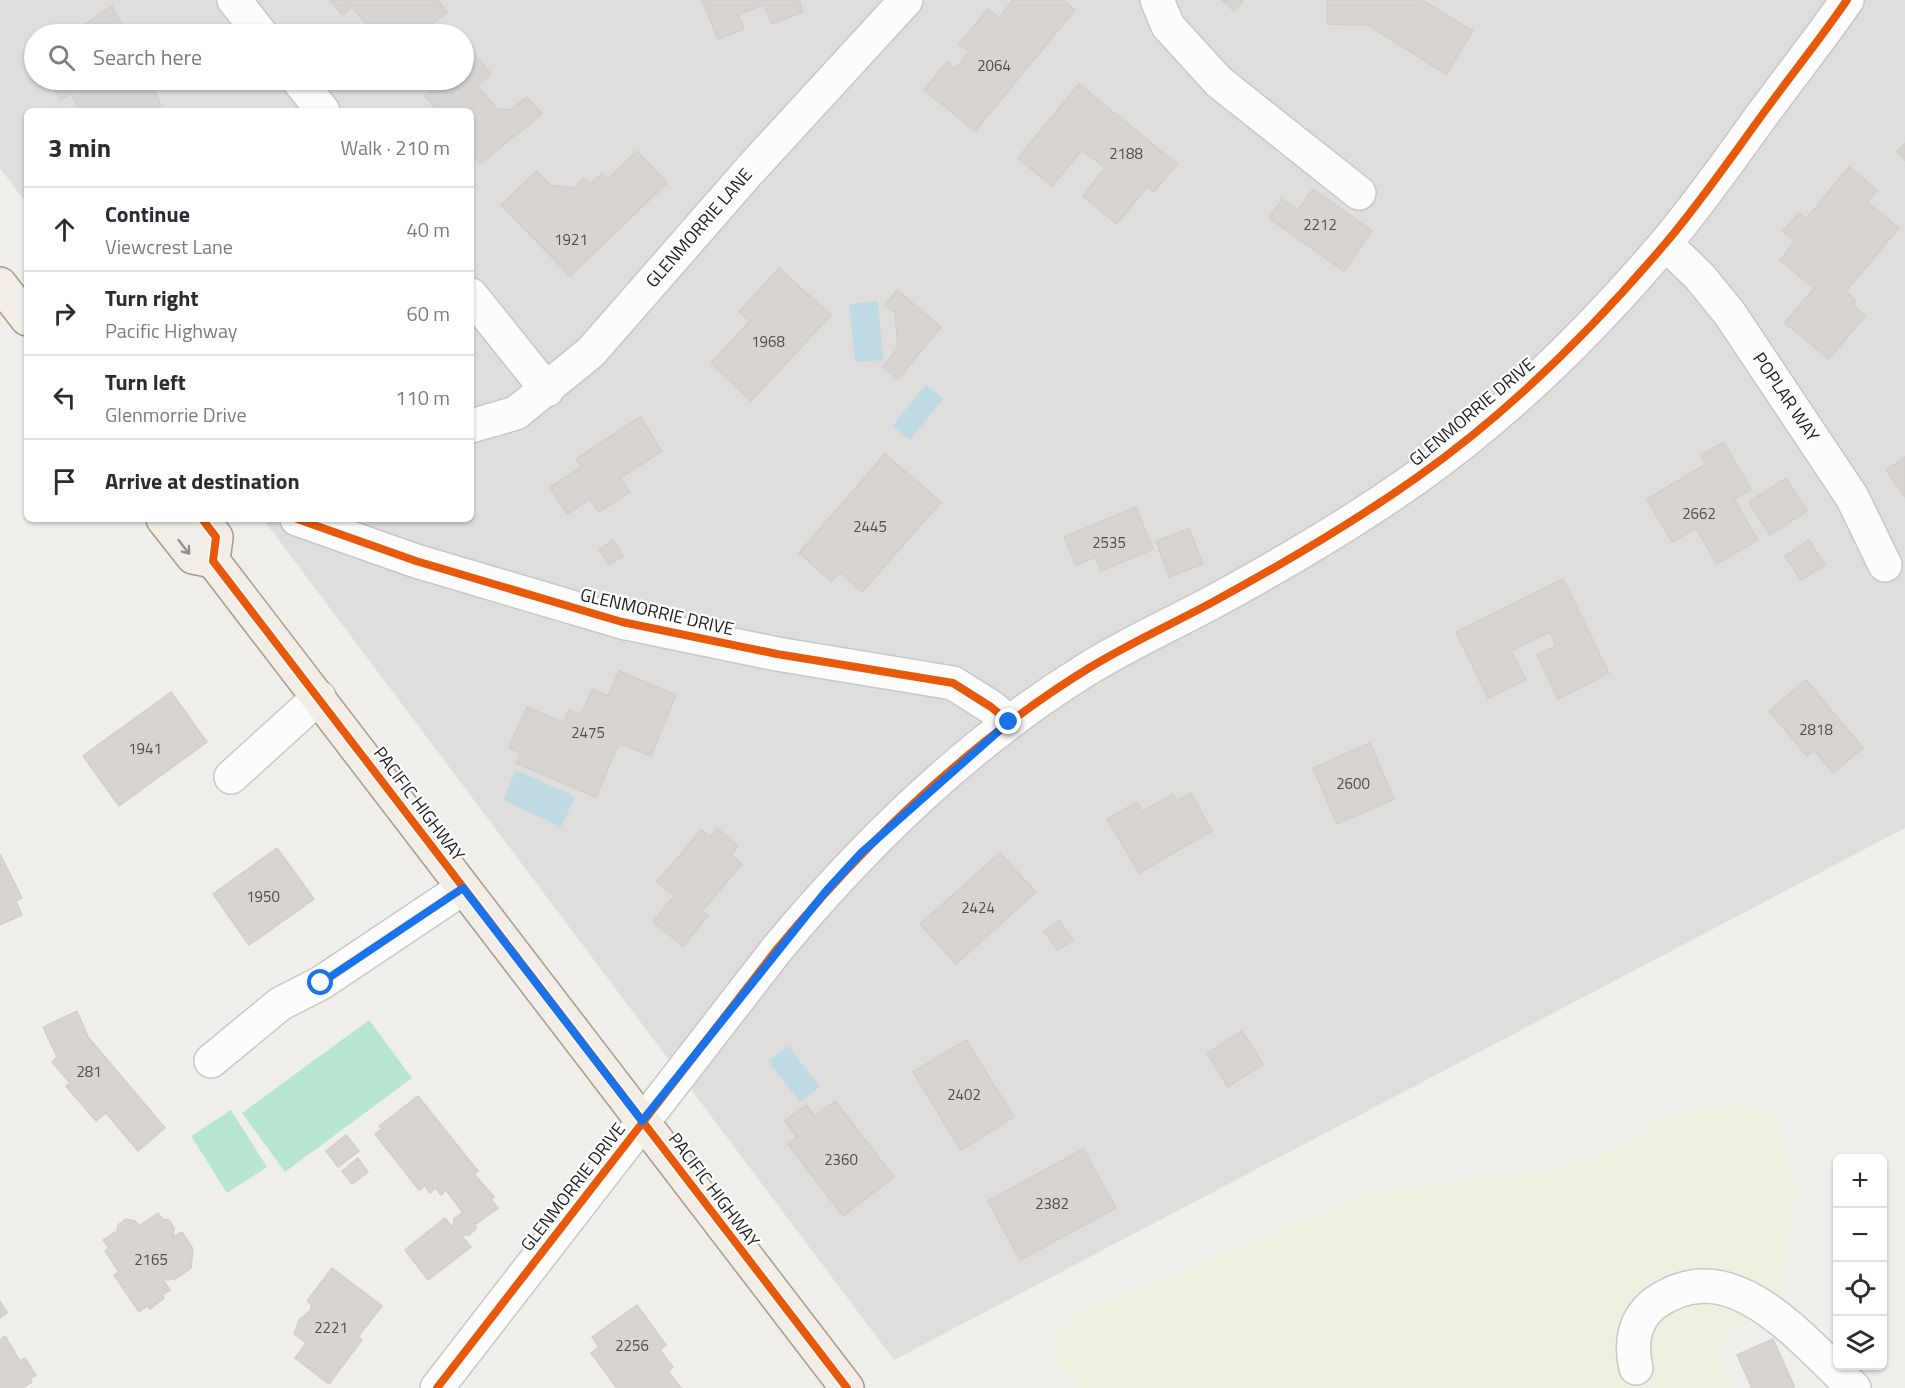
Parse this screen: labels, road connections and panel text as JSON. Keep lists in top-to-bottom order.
{
  "streets": {
    "main road": ["PACIFIC HIGHWAY"],
    "street": ["GLENMORRIE LANE", "POPLAR WAY", "GLENMORRIE DRIVE"]
  },
  "crossings": [
    ["POPLAR WAY", "GLENMORRIE DRIVE"],
    ["GLENMORRIE DRIVE", "PACIFIC HIGHWAY"]
  ],
  "house_numbers": [
    "2064",
    "2188",
    "2212",
    "1921",
    "1968",
    "2662",
    "2445",
    "2535",
    "2818",
    "2475",
    "1941",
    "2600",
    "1950",
    "2424",
    "281",
    "2402",
    "2360",
    "2382",
    "2165",
    "2221",
    "2256"
  ],
  "page": {
    "search": "Search here",
    "heading": ["3 min", "Walk · 210 m"],
    "list": [
      ["Continue", "Viewcrest Lane", "40 m"],
      ["Turn right", "Pacific Highway", "60 m"],
      ["Turn left", "Glenmorrie Drive", "110 m"],
      "Arrive at destination"
    ],
    "map_buttons": ["+", "−"]
  }
}
